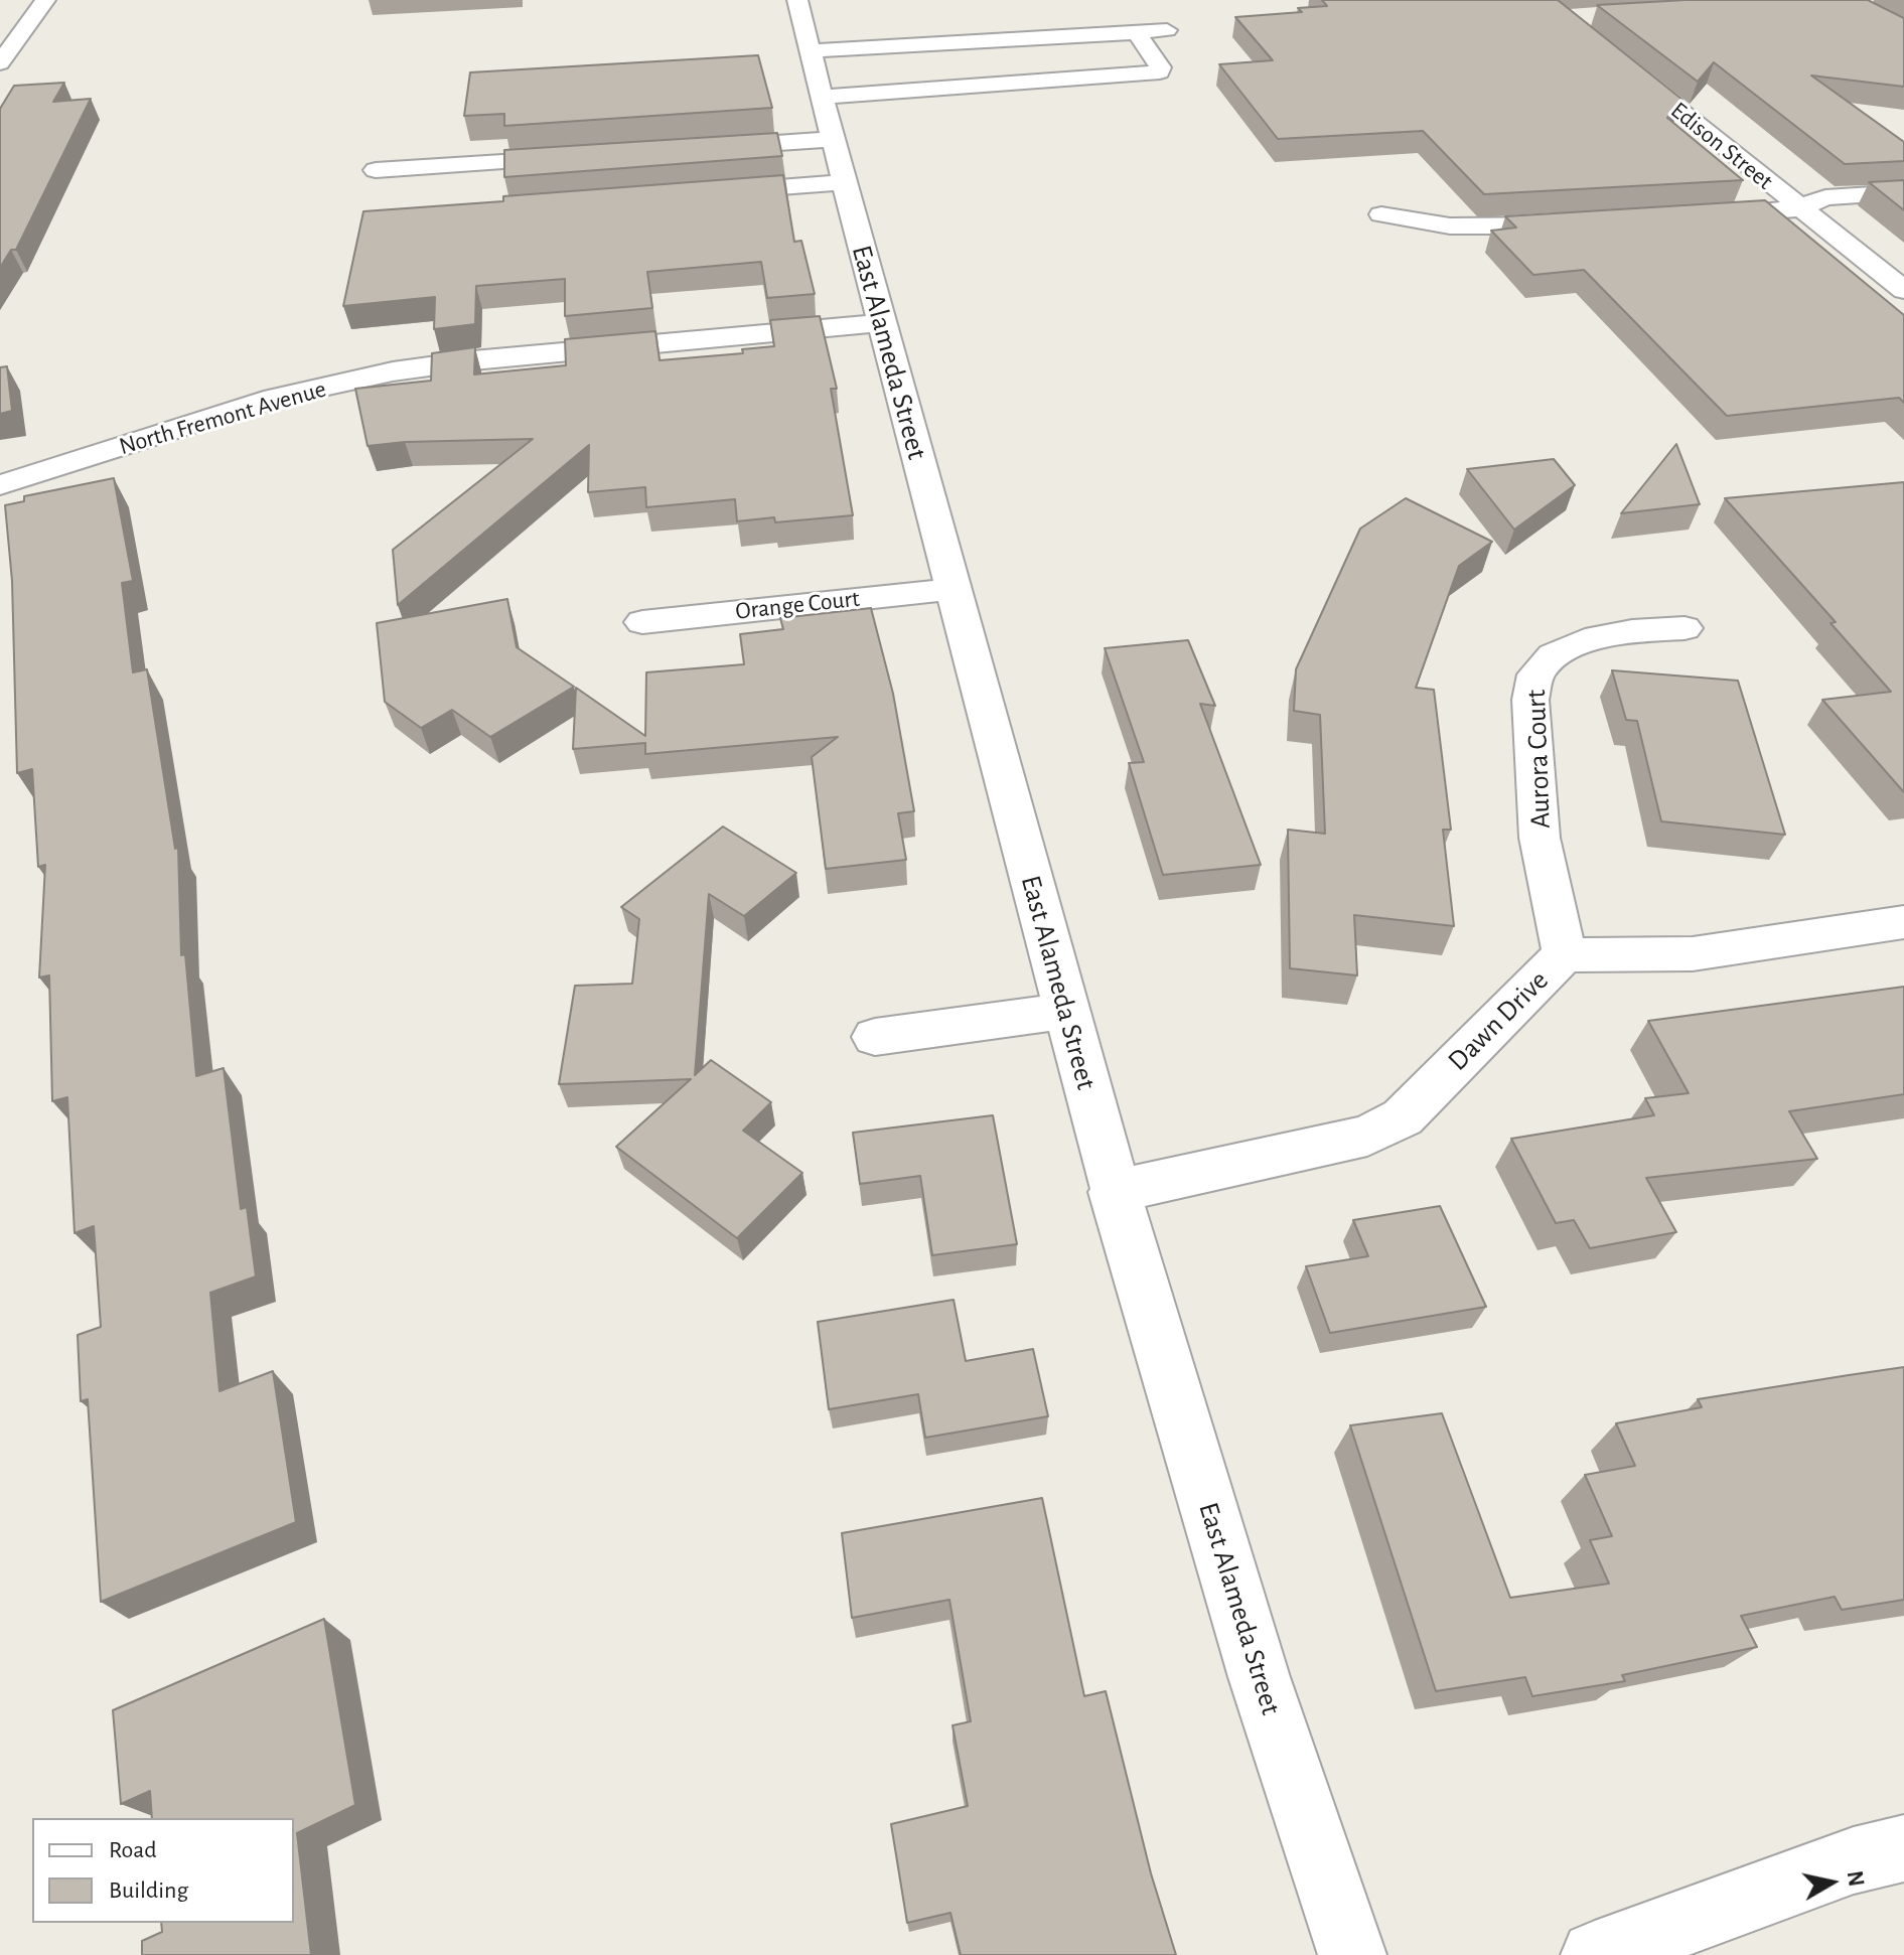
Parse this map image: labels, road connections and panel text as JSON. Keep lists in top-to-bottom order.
{
  "streets": {
    "street": [
      "Edison Street",
      "East Alameda Street",
      "North Fremont Avenue",
      "Orange Court",
      "Aurora Court",
      "Dawn Drive"
    ]
  },
  "crossings": [
    ["East Alameda Street", "North Fremont Avenue"],
    ["East Alameda Street", "Orange Court"],
    ["East Alameda Street", "Dawn Drive"],
    ["Aurora Court", "Dawn Drive"]
  ],
  "legend": ["Road", "Building"],
  "north": "right"
}
